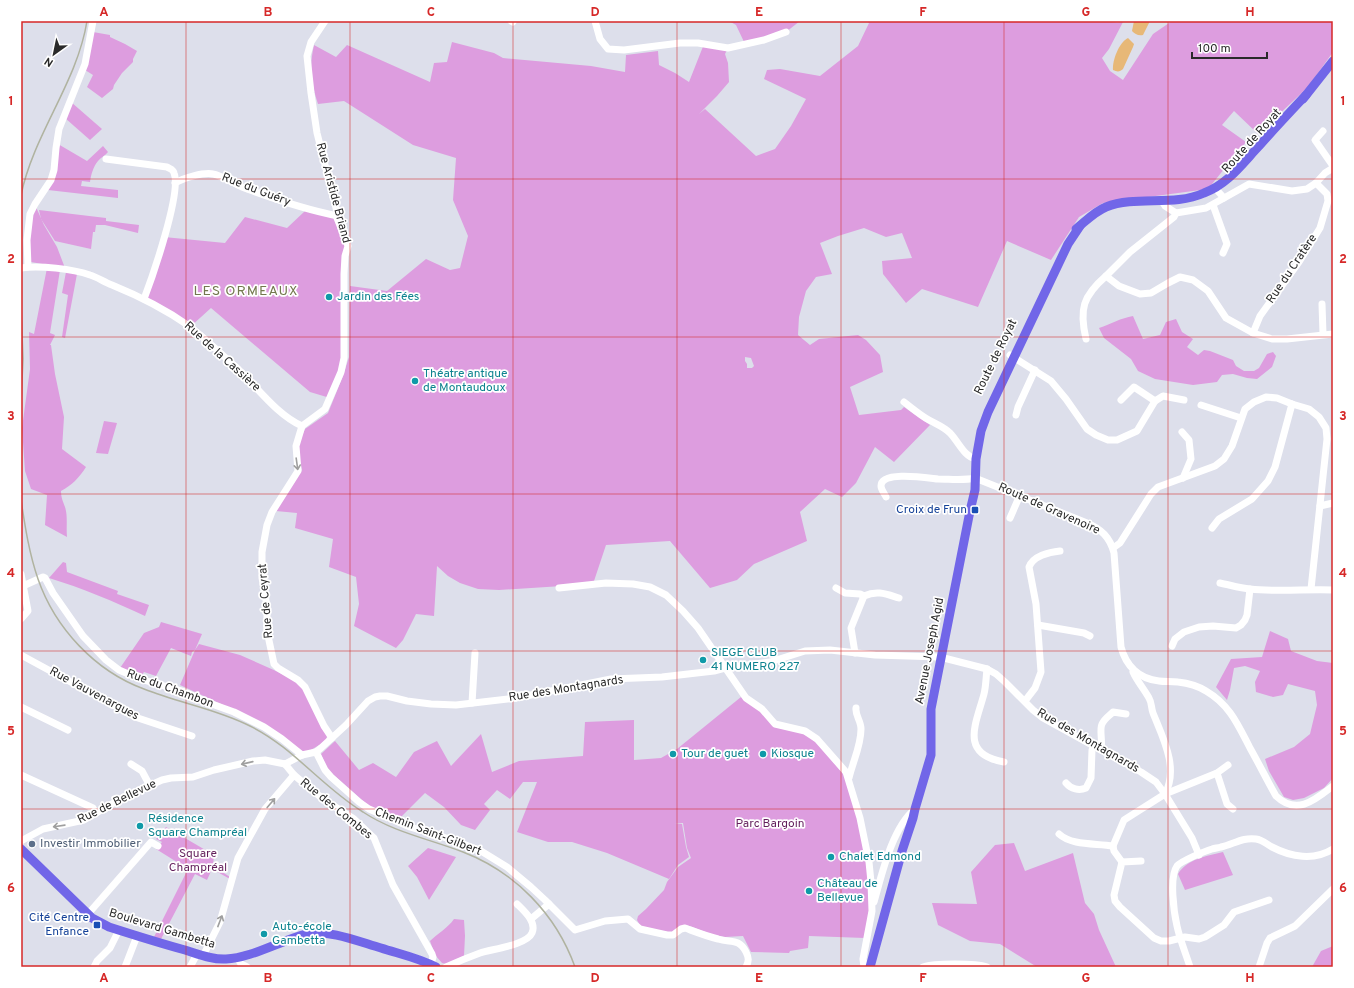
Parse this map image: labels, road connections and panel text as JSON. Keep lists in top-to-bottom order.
{
  "streets": {
    "main road": ["Route de Royat", "Avenue Joseph Agid", "Boulevard Gambetta"],
    "street": [
      "Rue du Guéry",
      "Rue Aristide Briand",
      "Rue du Cratère",
      "Rue de la Cassière",
      "Route de Gravenoire",
      "Rue de Ceyrat",
      "Rue du Chambon",
      "Rue des Montagnards",
      "Rue Vauvenargues",
      "Rue de Bellevue",
      "Rue des Combes",
      "Chemin Saint-Gilbert"
    ]
  },
  "crossings": [
    ["Route de Royat", "Route de Gravenoire"],
    ["Route de Royat", "Avenue Joseph Agid"],
    ["Rue du Guéry", "Rue Aristide Briand"],
    ["Rue Aristide Briand", "Rue de la Cassière"],
    ["Rue Aristide Briand", "Rue de Ceyrat"],
    ["Rue de la Cassière", "Rue de Ceyrat"],
    ["Route de Gravenoire", "Avenue Joseph Agid"],
    ["Route de Gravenoire", "Rue des Montagnards"],
    ["Rue de Ceyrat", "Rue des Montagnards"],
    ["Avenue Joseph Agid", "Rue des Montagnards"],
    ["Rue du Chambon", "Rue des Montagnards"],
    ["Rue des Montagnards", "Rue de Bellevue"],
    ["Rue des Montagnards", "Rue des Combes"],
    ["Rue des Montagnards", "Chemin Saint-Gilbert"],
    ["Rue de Bellevue", "Rue des Combes"],
    ["Rue des Combes", "Boulevard Gambetta"]
  ],
  "one_way": ["Rue de Ceyrat", "Rue de Bellevue"],
  "districts": ["LES ORMEAUX"],
  "parks": ["Parc Bargoin", "Square Champréal"],
  "places": {
    "other": [
      "Jardin des Fées",
      "Théatre antique de Montaudoux",
      "SIEGE CLUB 41 NUMERO 227",
      "Tour de guet",
      "Kiosque",
      "Résidence Square Champréal",
      "Investir Immobilier",
      "Chalet Edmond",
      "Château de Bellevue",
      "Auto-école Gambetta"
    ],
    "transit": ["Croix de Frun", "Cité Centre Enfance"]
  },
  "scale_bar": "100 m",
  "north": "bottom left",
  "grid": {
    "columns": [
      "A",
      "B",
      "C",
      "D",
      "E",
      "F",
      "G",
      "H"
    ],
    "rows": [
      "1",
      "2",
      "3",
      "4",
      "5",
      "6"
    ]
  }
}
